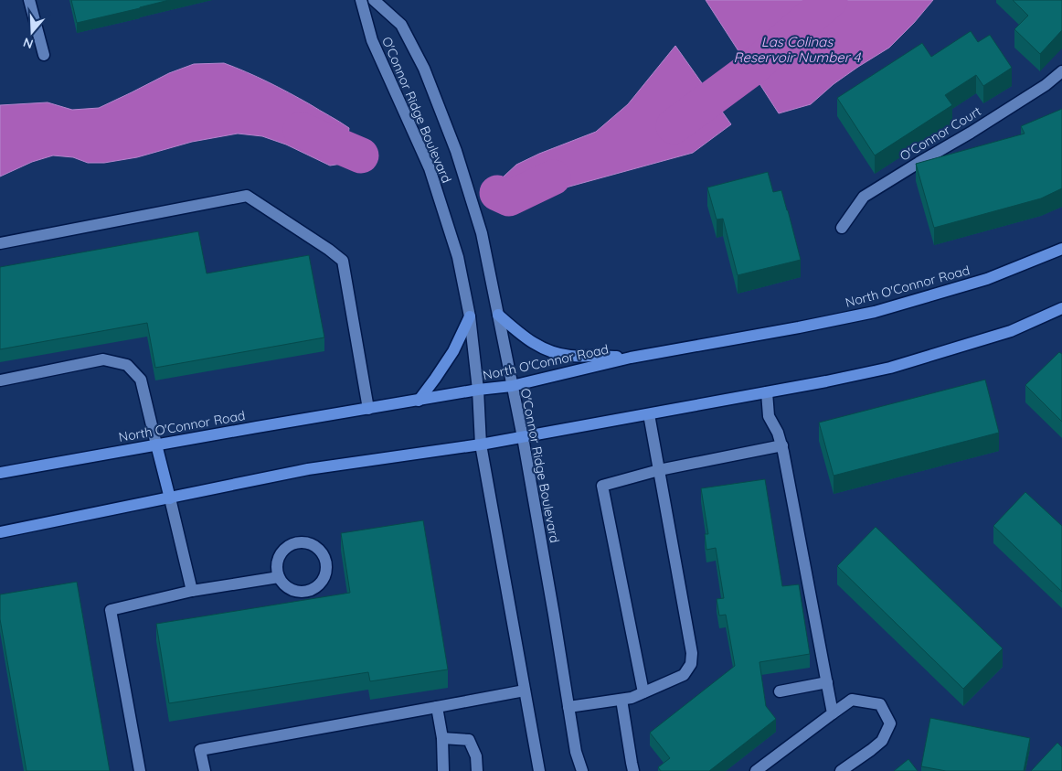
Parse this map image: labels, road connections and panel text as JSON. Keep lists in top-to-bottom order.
{
  "streets": {
    "main road": ["North O'Connor Road"],
    "street": ["O'Connor Ridge Boulevard", "O'Connor Court"]
  },
  "crossings": [
    ["O'Connor Ridge Boulevard", "North O'Connor Road"]
  ],
  "water": ["Las Colinas Reservoir Number 4"],
  "north": "bottom"
}
